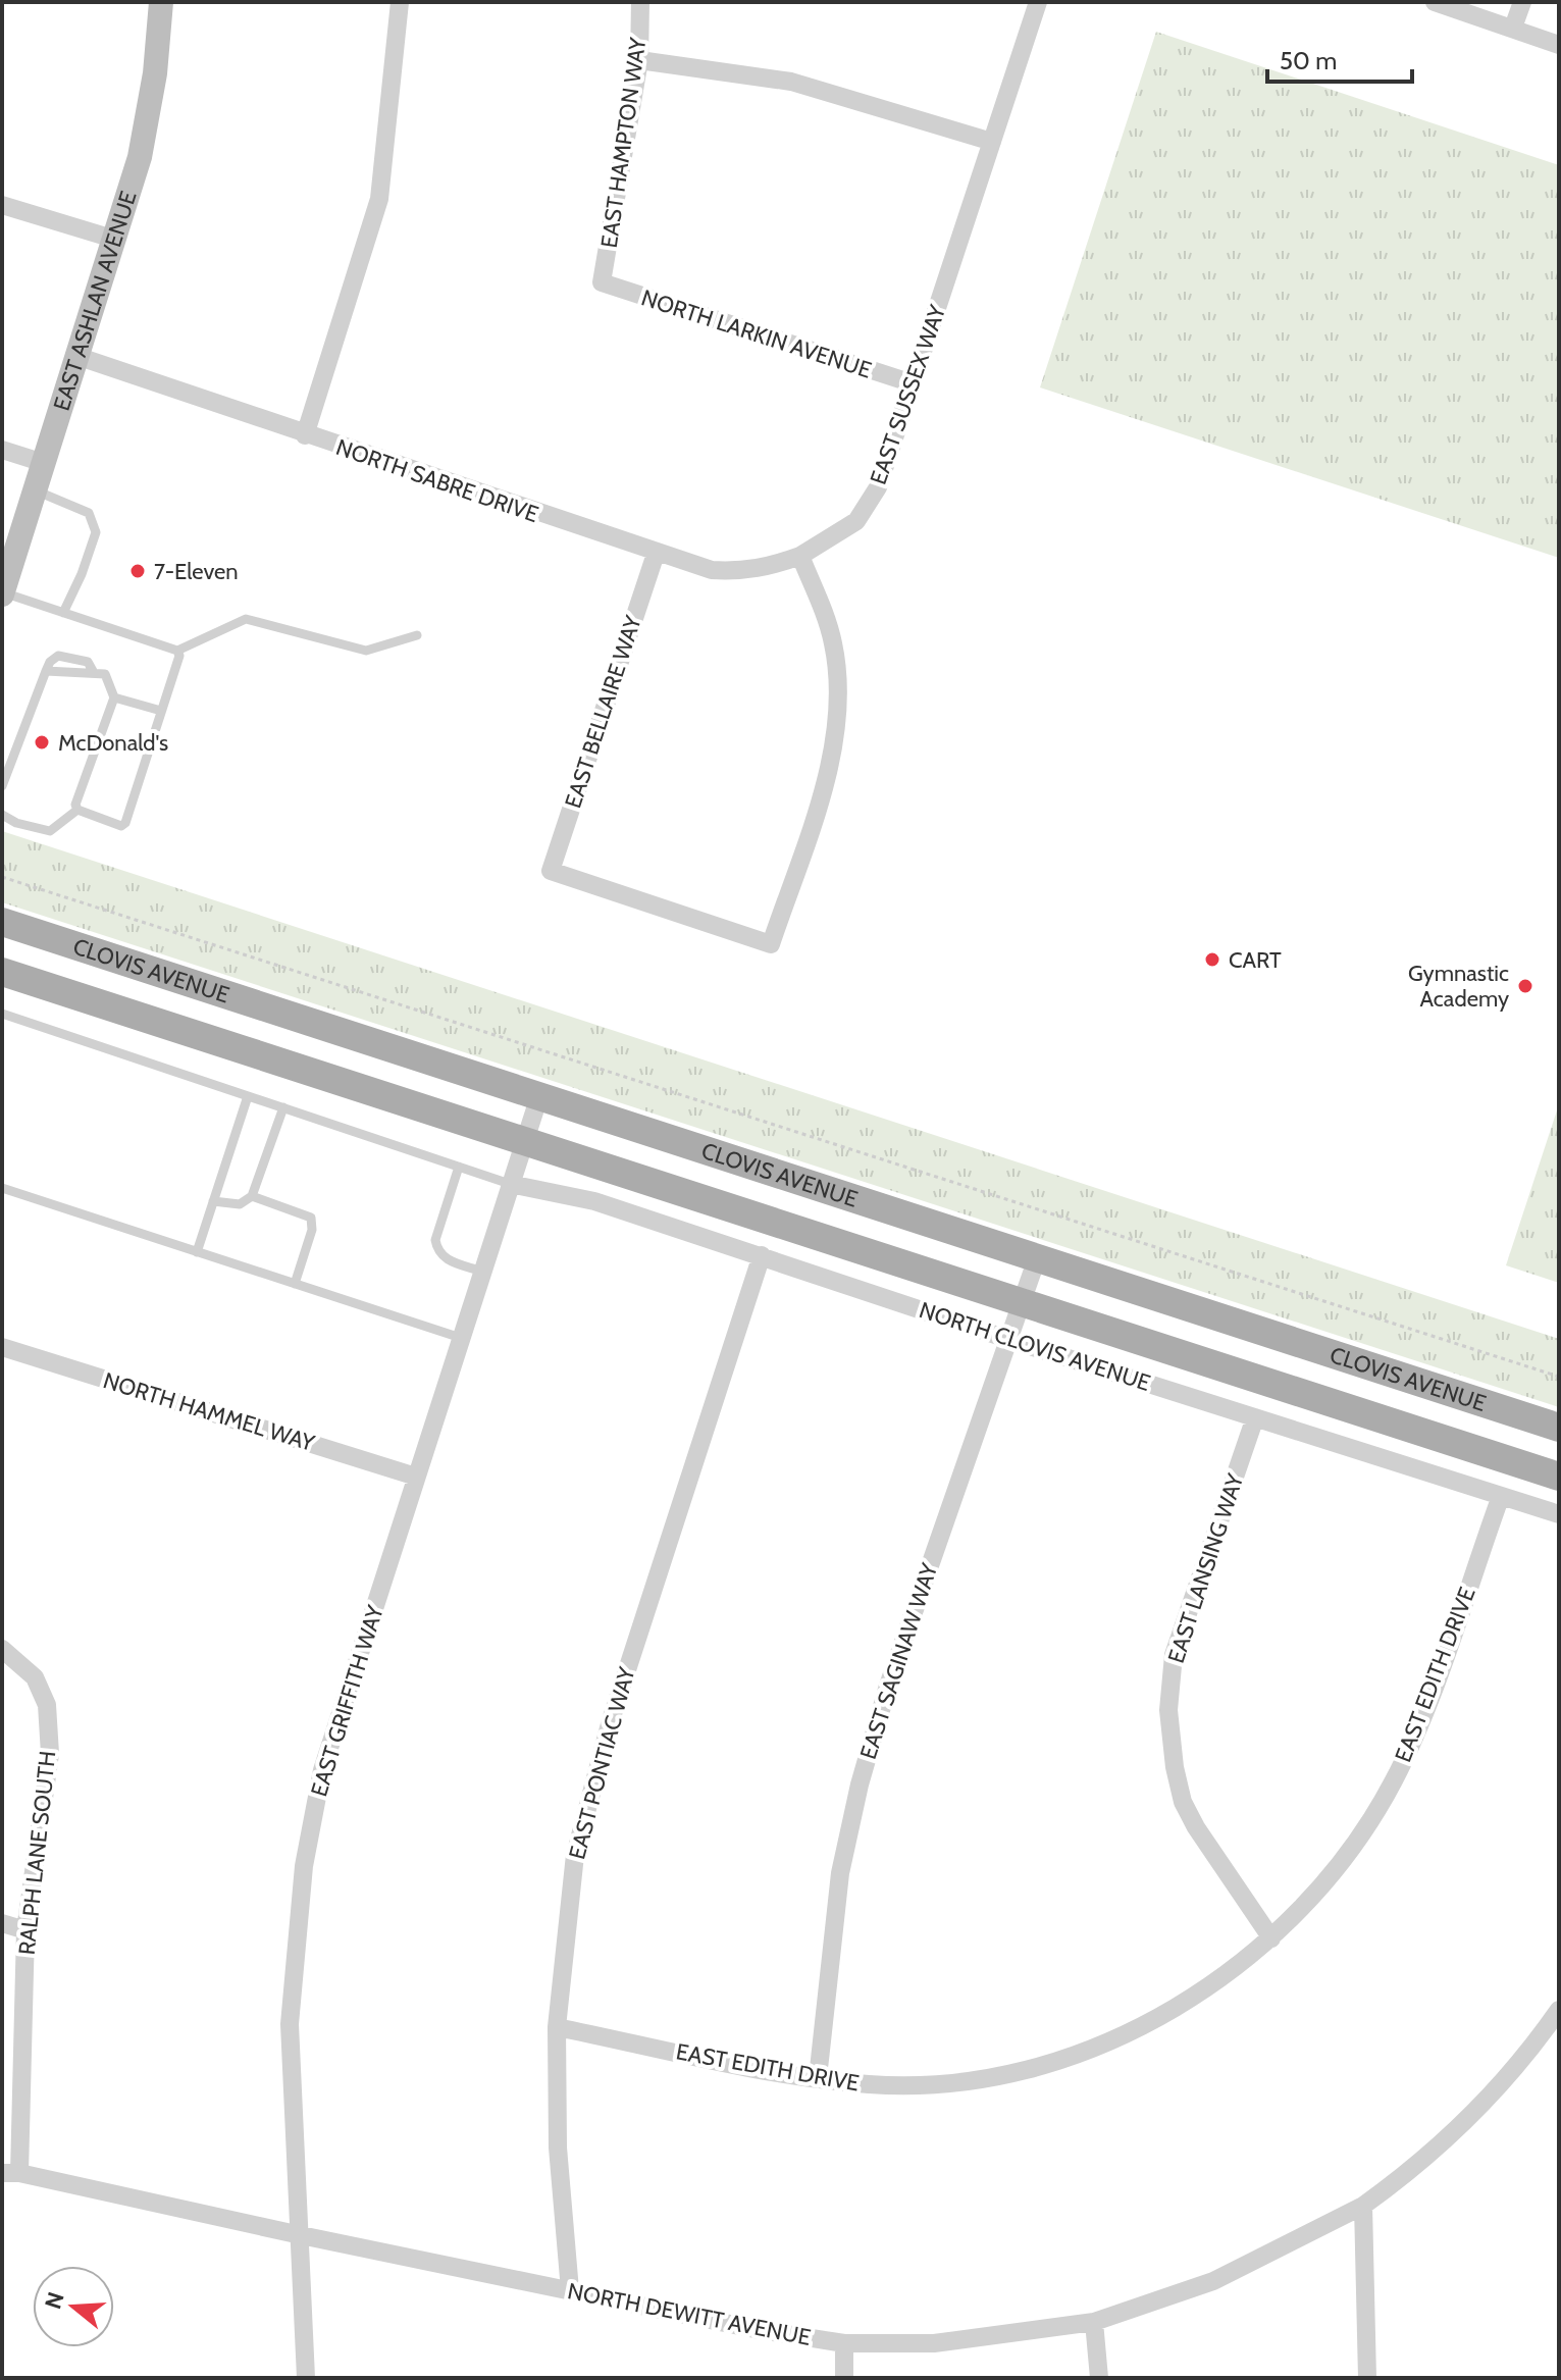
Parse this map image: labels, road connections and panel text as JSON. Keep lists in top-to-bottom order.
{
  "streets": {
    "main road": ["EAST ASHLAN AVENUE", "CLOVIS AVENUE"],
    "street": [
      "EAST HAMPTON WAY",
      "NORTH LARKIN AVENUE",
      "EAST SUSSEX WAY",
      "NORTH SABRE DRIVE",
      "EAST BELLAIRE WAY",
      "NORTH CLOVIS AVENUE",
      "NORTH HAMMEL WAY",
      "EAST LANSING WAY",
      "EAST SAGINAW WAY",
      "EAST EDITH DRIVE",
      "EAST GRIFFITH WAY",
      "EAST PONTIAC WAY",
      "RALPH LANE SOUTH",
      "NORTH DEWITT AVENUE"
    ]
  },
  "crossings": [
    ["EAST HAMPTON WAY", "NORTH LARKIN AVENUE"],
    ["EAST ASHLAN AVENUE", "NORTH SABRE DRIVE"],
    ["NORTH LARKIN AVENUE", "EAST SUSSEX WAY"],
    ["EAST SUSSEX WAY", "NORTH SABRE DRIVE"],
    ["EAST SUSSEX WAY", "EAST BELLAIRE WAY"],
    ["NORTH SABRE DRIVE", "EAST BELLAIRE WAY"],
    ["CLOVIS AVENUE", "EAST SAGINAW WAY"],
    ["CLOVIS AVENUE", "EAST GRIFFITH WAY"],
    ["NORTH CLOVIS AVENUE", "EAST LANSING WAY"],
    ["NORTH CLOVIS AVENUE", "EAST SAGINAW WAY"],
    ["NORTH CLOVIS AVENUE", "EAST EDITH DRIVE"],
    ["NORTH CLOVIS AVENUE", "EAST GRIFFITH WAY"],
    ["NORTH CLOVIS AVENUE", "EAST PONTIAC WAY"],
    ["NORTH HAMMEL WAY", "EAST GRIFFITH WAY"],
    ["EAST LANSING WAY", "EAST EDITH DRIVE"],
    ["EAST SAGINAW WAY", "EAST EDITH DRIVE"],
    ["EAST EDITH DRIVE", "EAST PONTIAC WAY"],
    ["EAST GRIFFITH WAY", "NORTH DEWITT AVENUE"],
    ["EAST PONTIAC WAY", "NORTH DEWITT AVENUE"],
    ["RALPH LANE SOUTH", "NORTH DEWITT AVENUE"]
  ],
  "places": [
    "7-Eleven",
    "McDonald's",
    "CART",
    "Gymnastic Academy"
  ],
  "scale_bar": "50 m",
  "north": "left"
}
